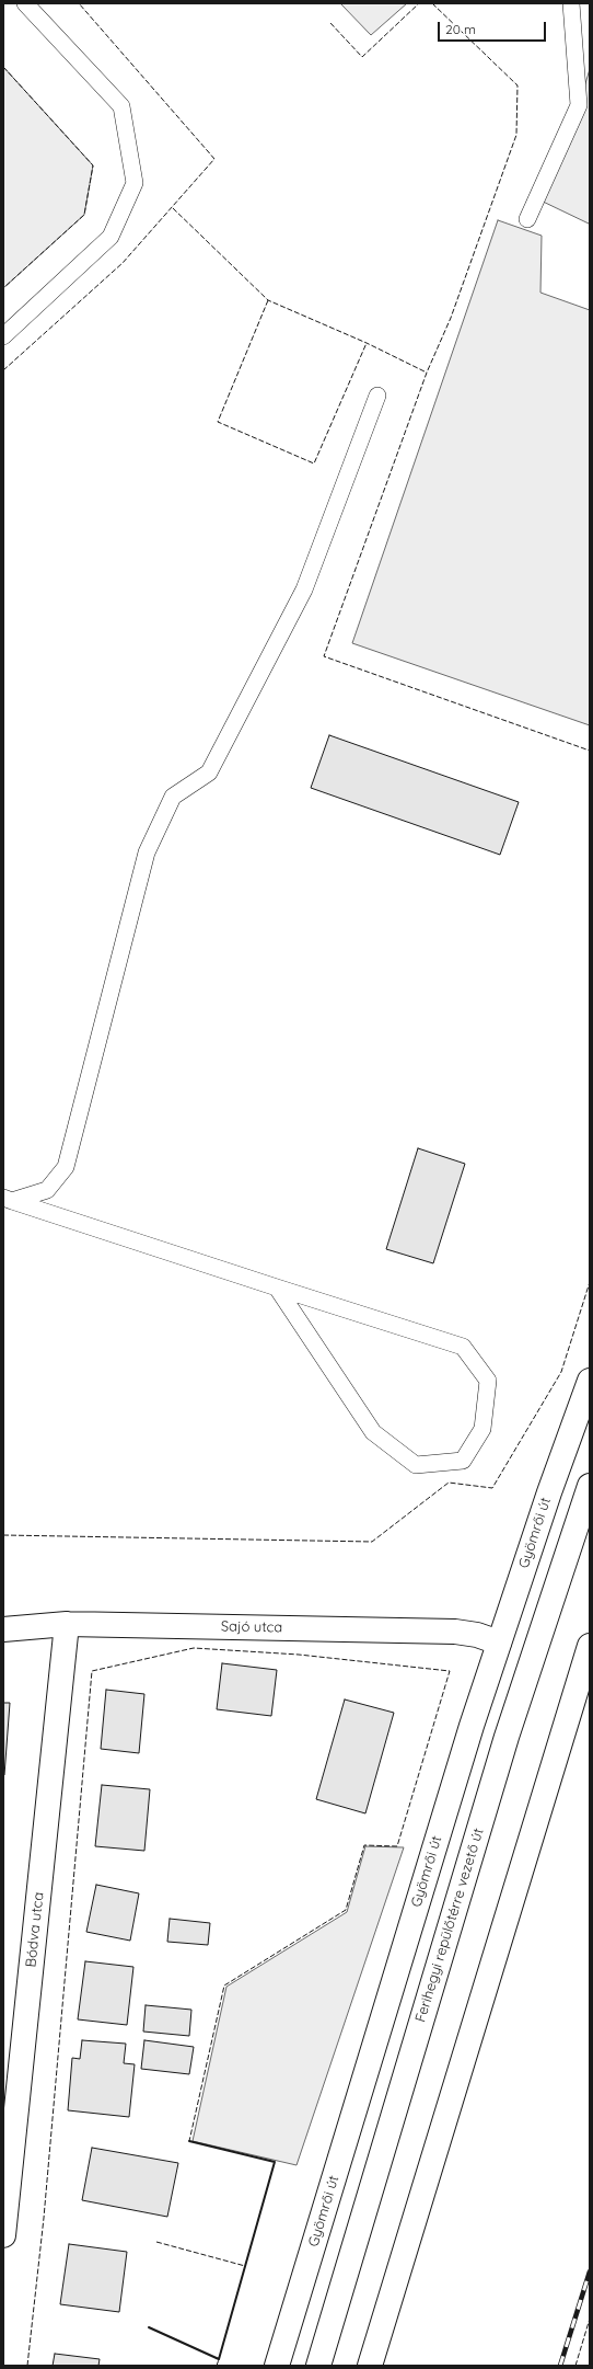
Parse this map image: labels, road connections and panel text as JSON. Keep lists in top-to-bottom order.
{
  "streets": {
    "street": [
      "Gyömrői út",
      "Sajó utca",
      "Ferihegyi repülőtérre vezető út",
      "Bódva utca"
    ]
  },
  "crossings": [
    ["Gyömrői út", "Sajó utca"],
    ["Sajó utca", "Bódva utca"]
  ],
  "scale_bar": "20 m"
}
